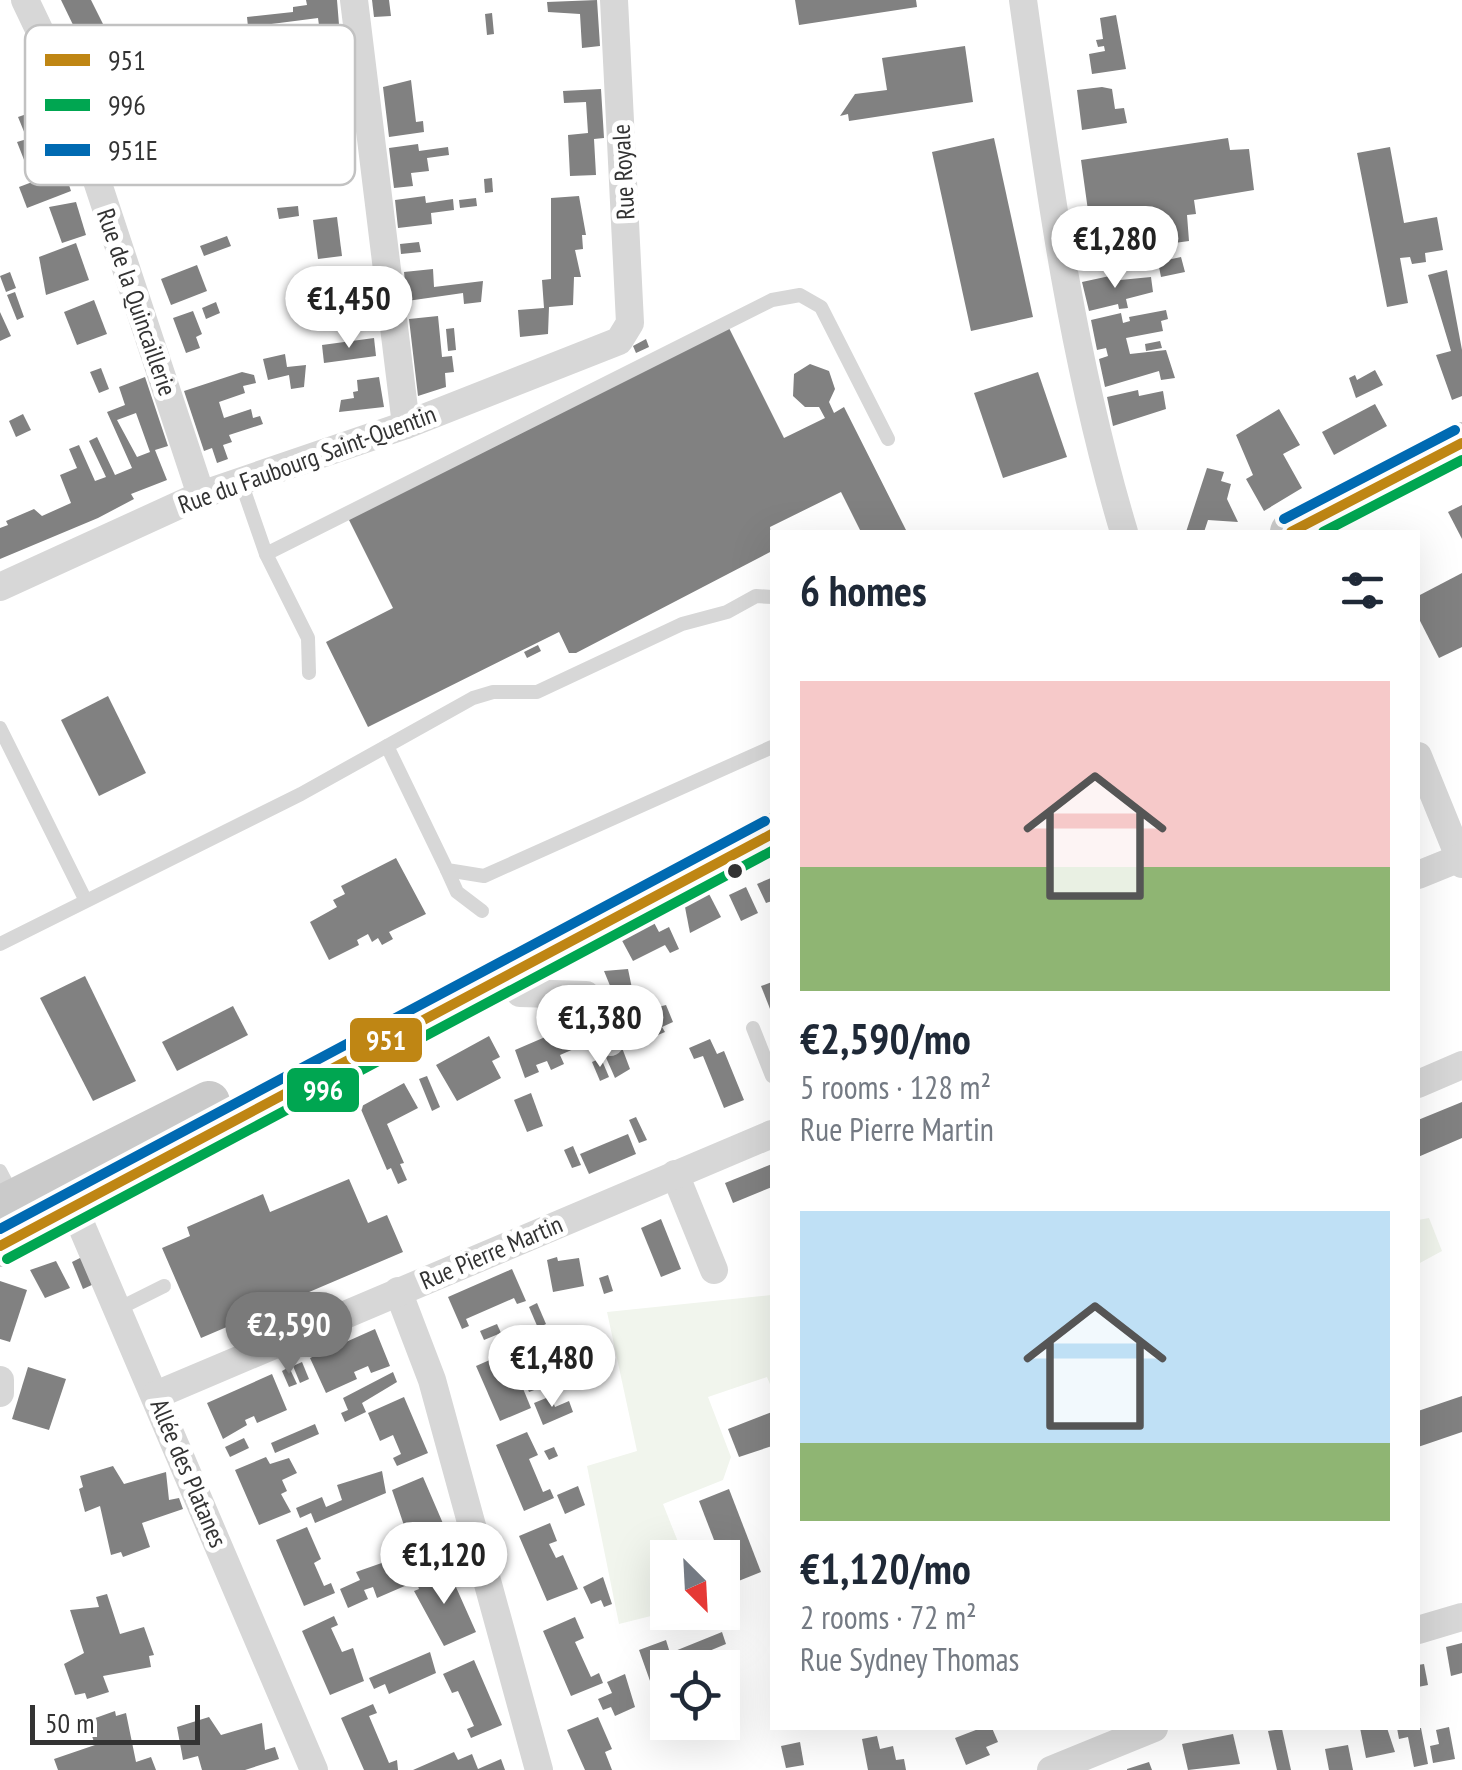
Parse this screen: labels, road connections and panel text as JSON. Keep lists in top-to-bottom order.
{
  "streets": {
    "street": [
      "Rue Royale",
      "Rue de la Quincaillerie",
      "Rue du Faubourg Saint-Quentin",
      "Rue Pierre Martin",
      "Allée des Platanes"
    ]
  },
  "crossings": [
    ["Rue Royale", "Rue du Faubourg Saint-Quentin"],
    ["Rue de la Quincaillerie", "Rue du Faubourg Saint-Quentin"],
    ["Rue Pierre Martin", "Allée des Platanes"]
  ],
  "lines": ["transit line 951E", "transit line 951", "transit line 996"],
  "legend": ["951", "996", "951E"],
  "scale_bar": "50 m",
  "north": "bottom right",
  "page": {
    "price": [
      "€1,280",
      "€1,450",
      "€1,380",
      "€2,590",
      "€1,480",
      "€1,120"
    ],
    "heading": "6 homes",
    "list": [
      {
        "name": "€2,590/mo",
        "note": "5 rooms · 128 m² · Rue Pierre Martin"
      },
      {
        "name": "€1,120/mo",
        "note": "2 rooms · 72 m² · Rue Sydney Thomas"
      }
    ],
    "scale": "50 m"
  }
}
